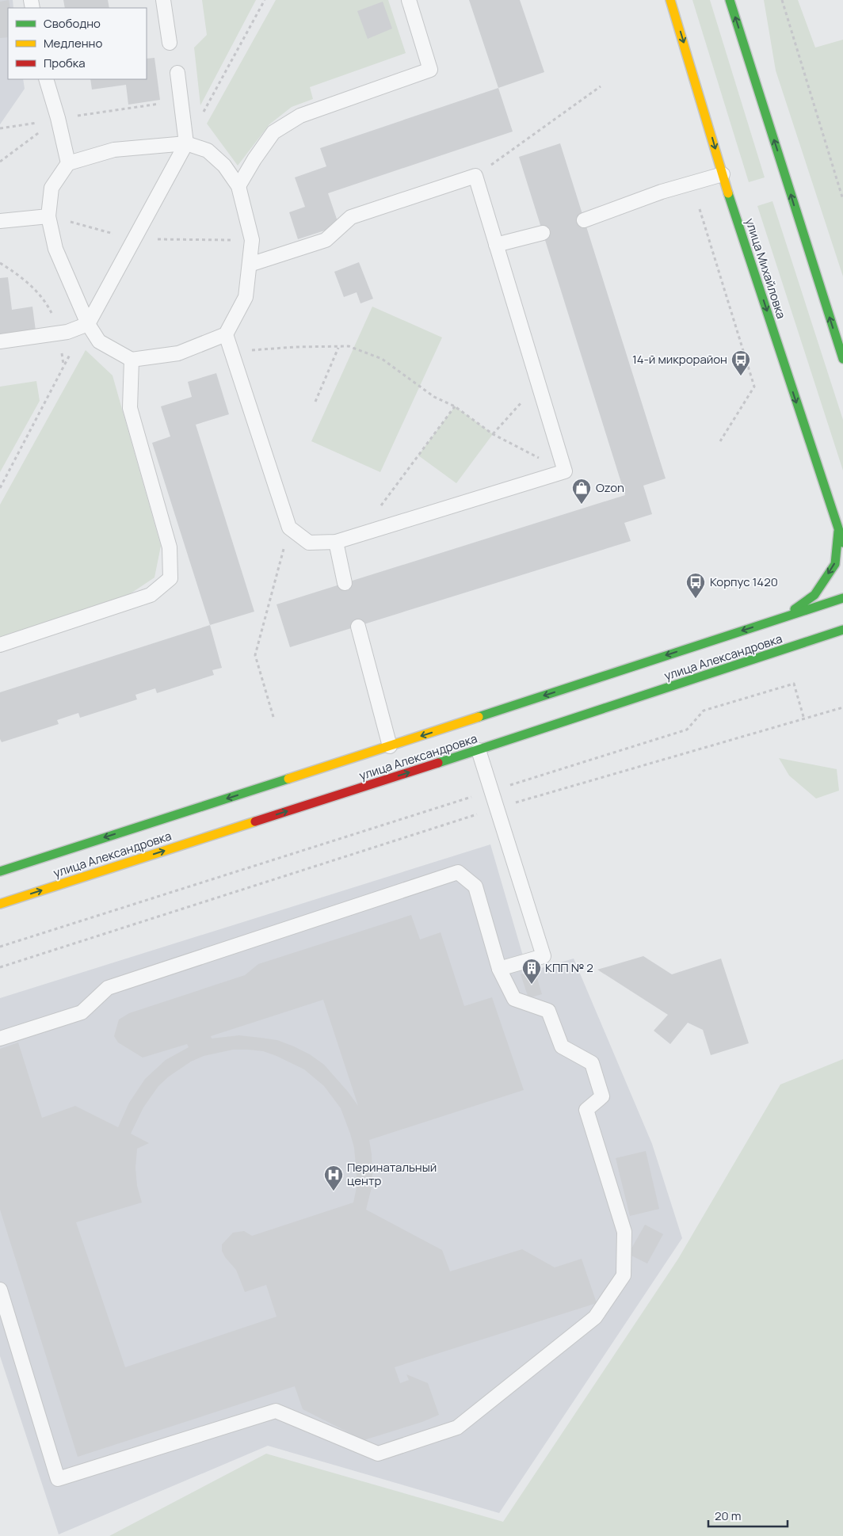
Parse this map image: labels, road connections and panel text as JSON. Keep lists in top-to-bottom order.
{
  "streets": {
    "main road": ["улица Михайловка", "улица Александровка"]
  },
  "places": {
    "bus stop": ["14-й микрорайон", "Корпус 1420"],
    "shop": ["Ozon"],
    "building": ["КПП № 2"],
    "hospital": ["Перинатальный центр"]
  },
  "legend": ["Свободно", "Медленно", "Пробка"],
  "scale_bar": "20 m"
}
